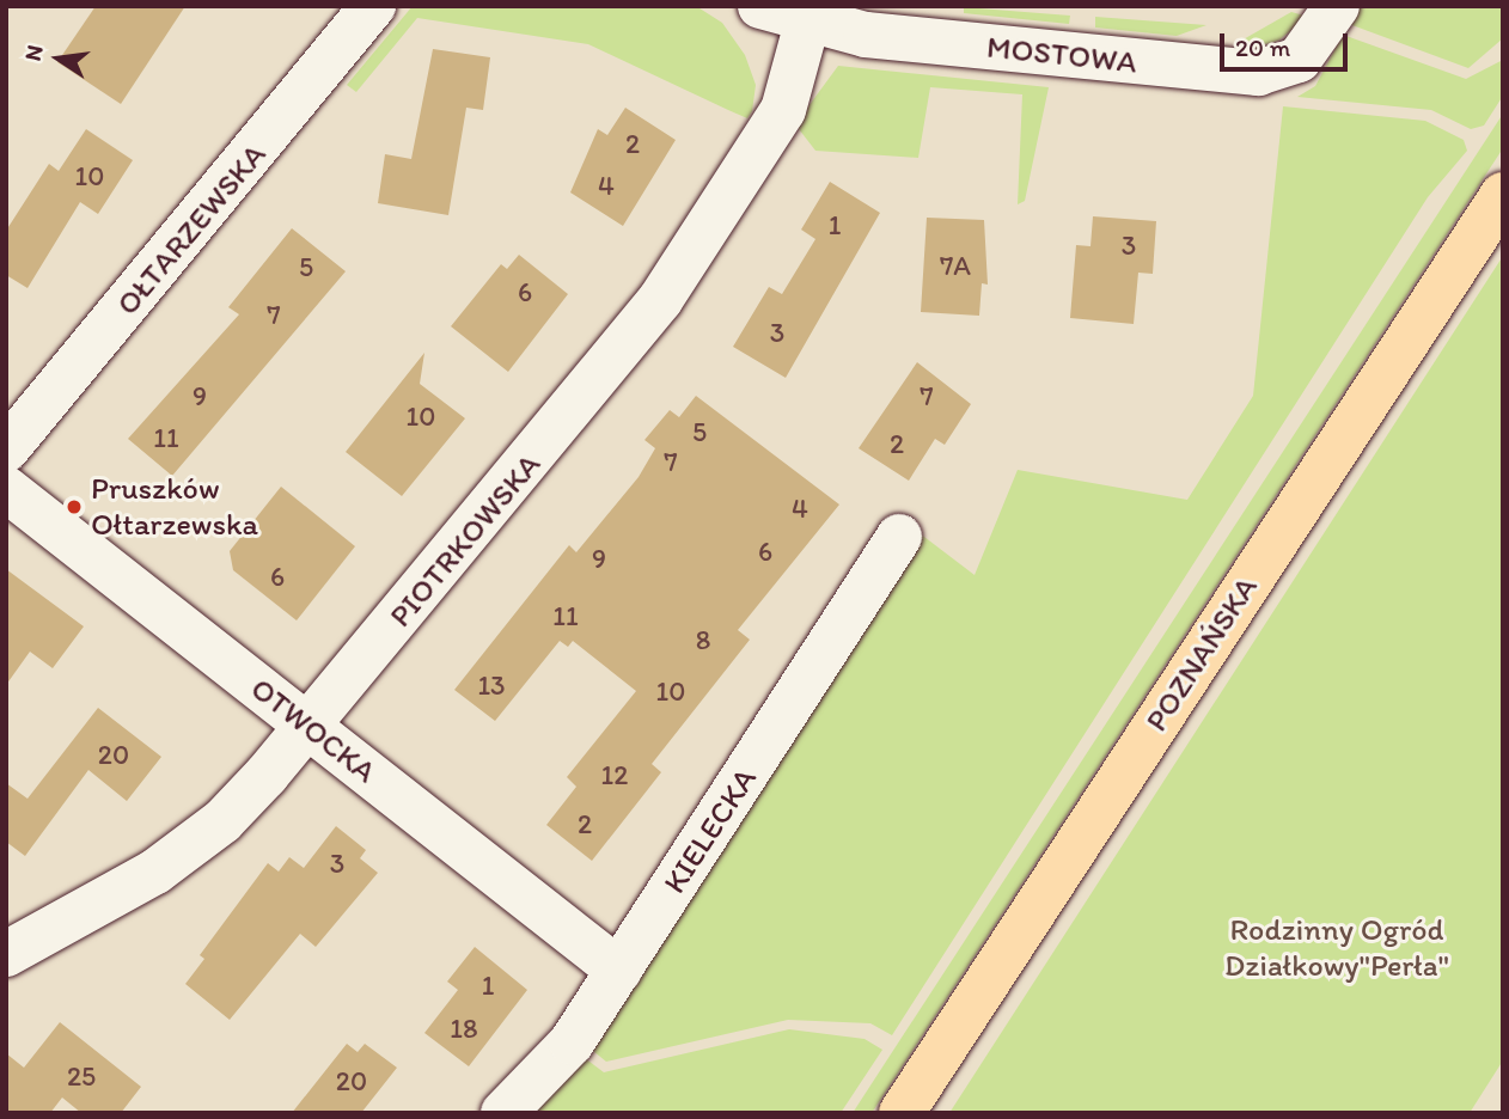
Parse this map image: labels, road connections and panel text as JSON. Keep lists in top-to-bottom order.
{
  "streets": {
    "main road": ["POZNAŃSKA"],
    "street": [
      "MOSTOWA",
      "OŁTARZEWSKA",
      "PIOTRKOWSKA",
      "OTWOCKA",
      "KIELECKA"
    ]
  },
  "crossings": [
    ["MOSTOWA", "PIOTRKOWSKA"],
    ["PIOTRKOWSKA", "OTWOCKA"],
    ["OTWOCKA", "KIELECKA"]
  ],
  "parks": ["Rodzinny Ogród Działkowy\"Perła\""],
  "places": ["Pruszków Ołtarzewska"],
  "house_numbers": [
    "2",
    "10",
    "4",
    "1",
    "3",
    "7A",
    "5",
    "6",
    "7",
    "3",
    "9",
    "7",
    "10",
    "5",
    "11",
    "2",
    "7",
    "4",
    "6",
    "9",
    "6",
    "11",
    "8",
    "13",
    "10",
    "20",
    "12",
    "2",
    "3",
    "1",
    "18",
    "25",
    "20"
  ],
  "scale_bar": "20 m",
  "north": "left"
}
